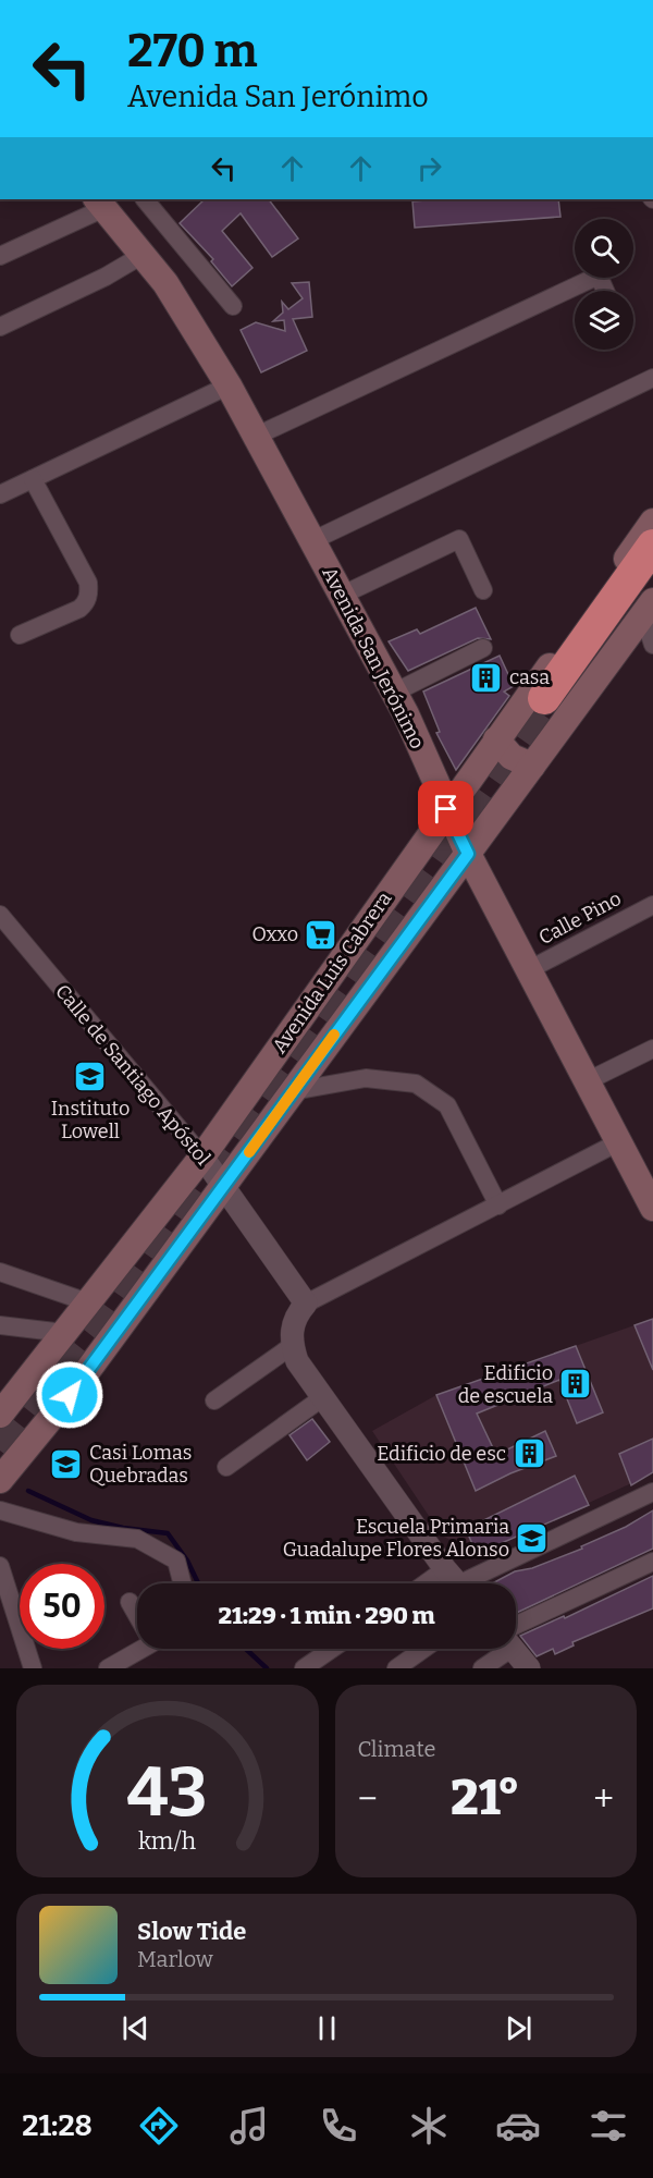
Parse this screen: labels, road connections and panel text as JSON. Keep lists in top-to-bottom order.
{
  "streets": {
    "main road": ["Avenida San Jerónimo", "Avenida Luis Cabrera"],
    "street": ["Calle Pino", "Calle de Santiago Apóstol"]
  },
  "crossings": [
    ["Avenida San Jerónimo", "Calle Pino"],
    ["Avenida San Jerónimo", "Avenida Luis Cabrera"],
    ["Avenida Luis Cabrera", "Calle de Santiago Apóstol"]
  ],
  "places": {
    "building": ["casa", "Edificio de escuela", "Edificio de esc"],
    "supermarket": ["Oxxo"],
    "school or university": ["Instituto Lowell", "Casi Lomas Quebradas", "Escuela Primaria Guadalupe Flores Alonso"]
  },
  "page": {
    "turn": ["270 m", "Avenida San Jerónimo"],
    "limit": "50",
    "trip": "21:29 · 1 min · 290 m",
    "tile": "Climate",
    "heat": ["−", "21°", "+"],
    "song": ["Slow Tide", "Marlow"],
    "tabs": "21:28",
    "gauge": ["43", "km/h"]
  }
}
